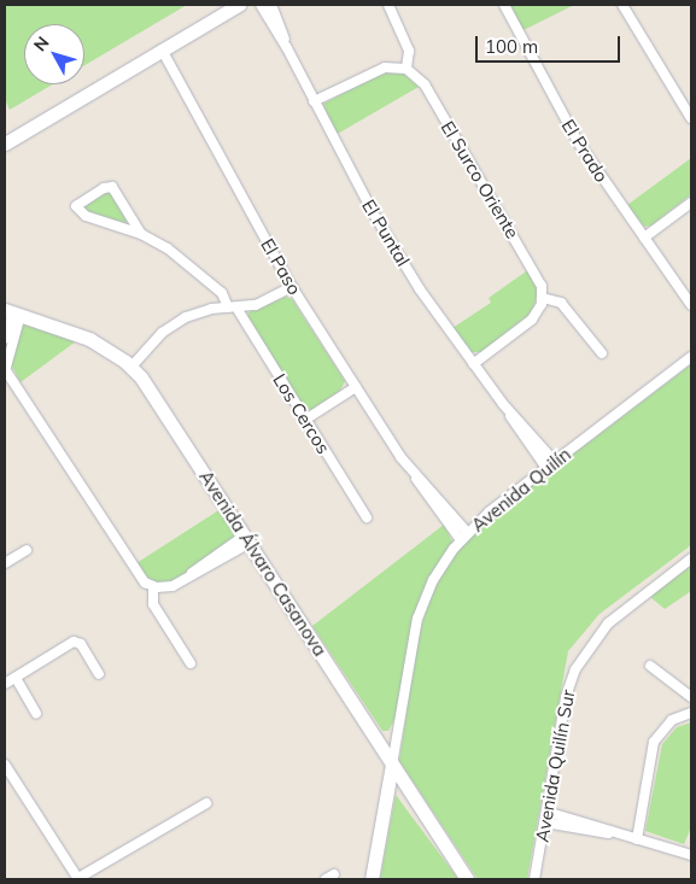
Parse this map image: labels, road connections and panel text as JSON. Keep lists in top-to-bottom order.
{
  "streets": {
    "street": [
      "El Prado",
      "El Surco Oriente",
      "El Puntal",
      "El Paso",
      "Los Cercos",
      "Avenida Quilín",
      "Avenida Álvaro Casanova",
      "Avenida Quilín Sur"
    ]
  },
  "crossings": [
    ["El Puntal", "Avenida Quilín"],
    ["El Paso", "Avenida Quilín"],
    ["Avenida Quilín", "Avenida Álvaro Casanova"]
  ],
  "scale_bar": "100 m",
  "north": "top left"
}
